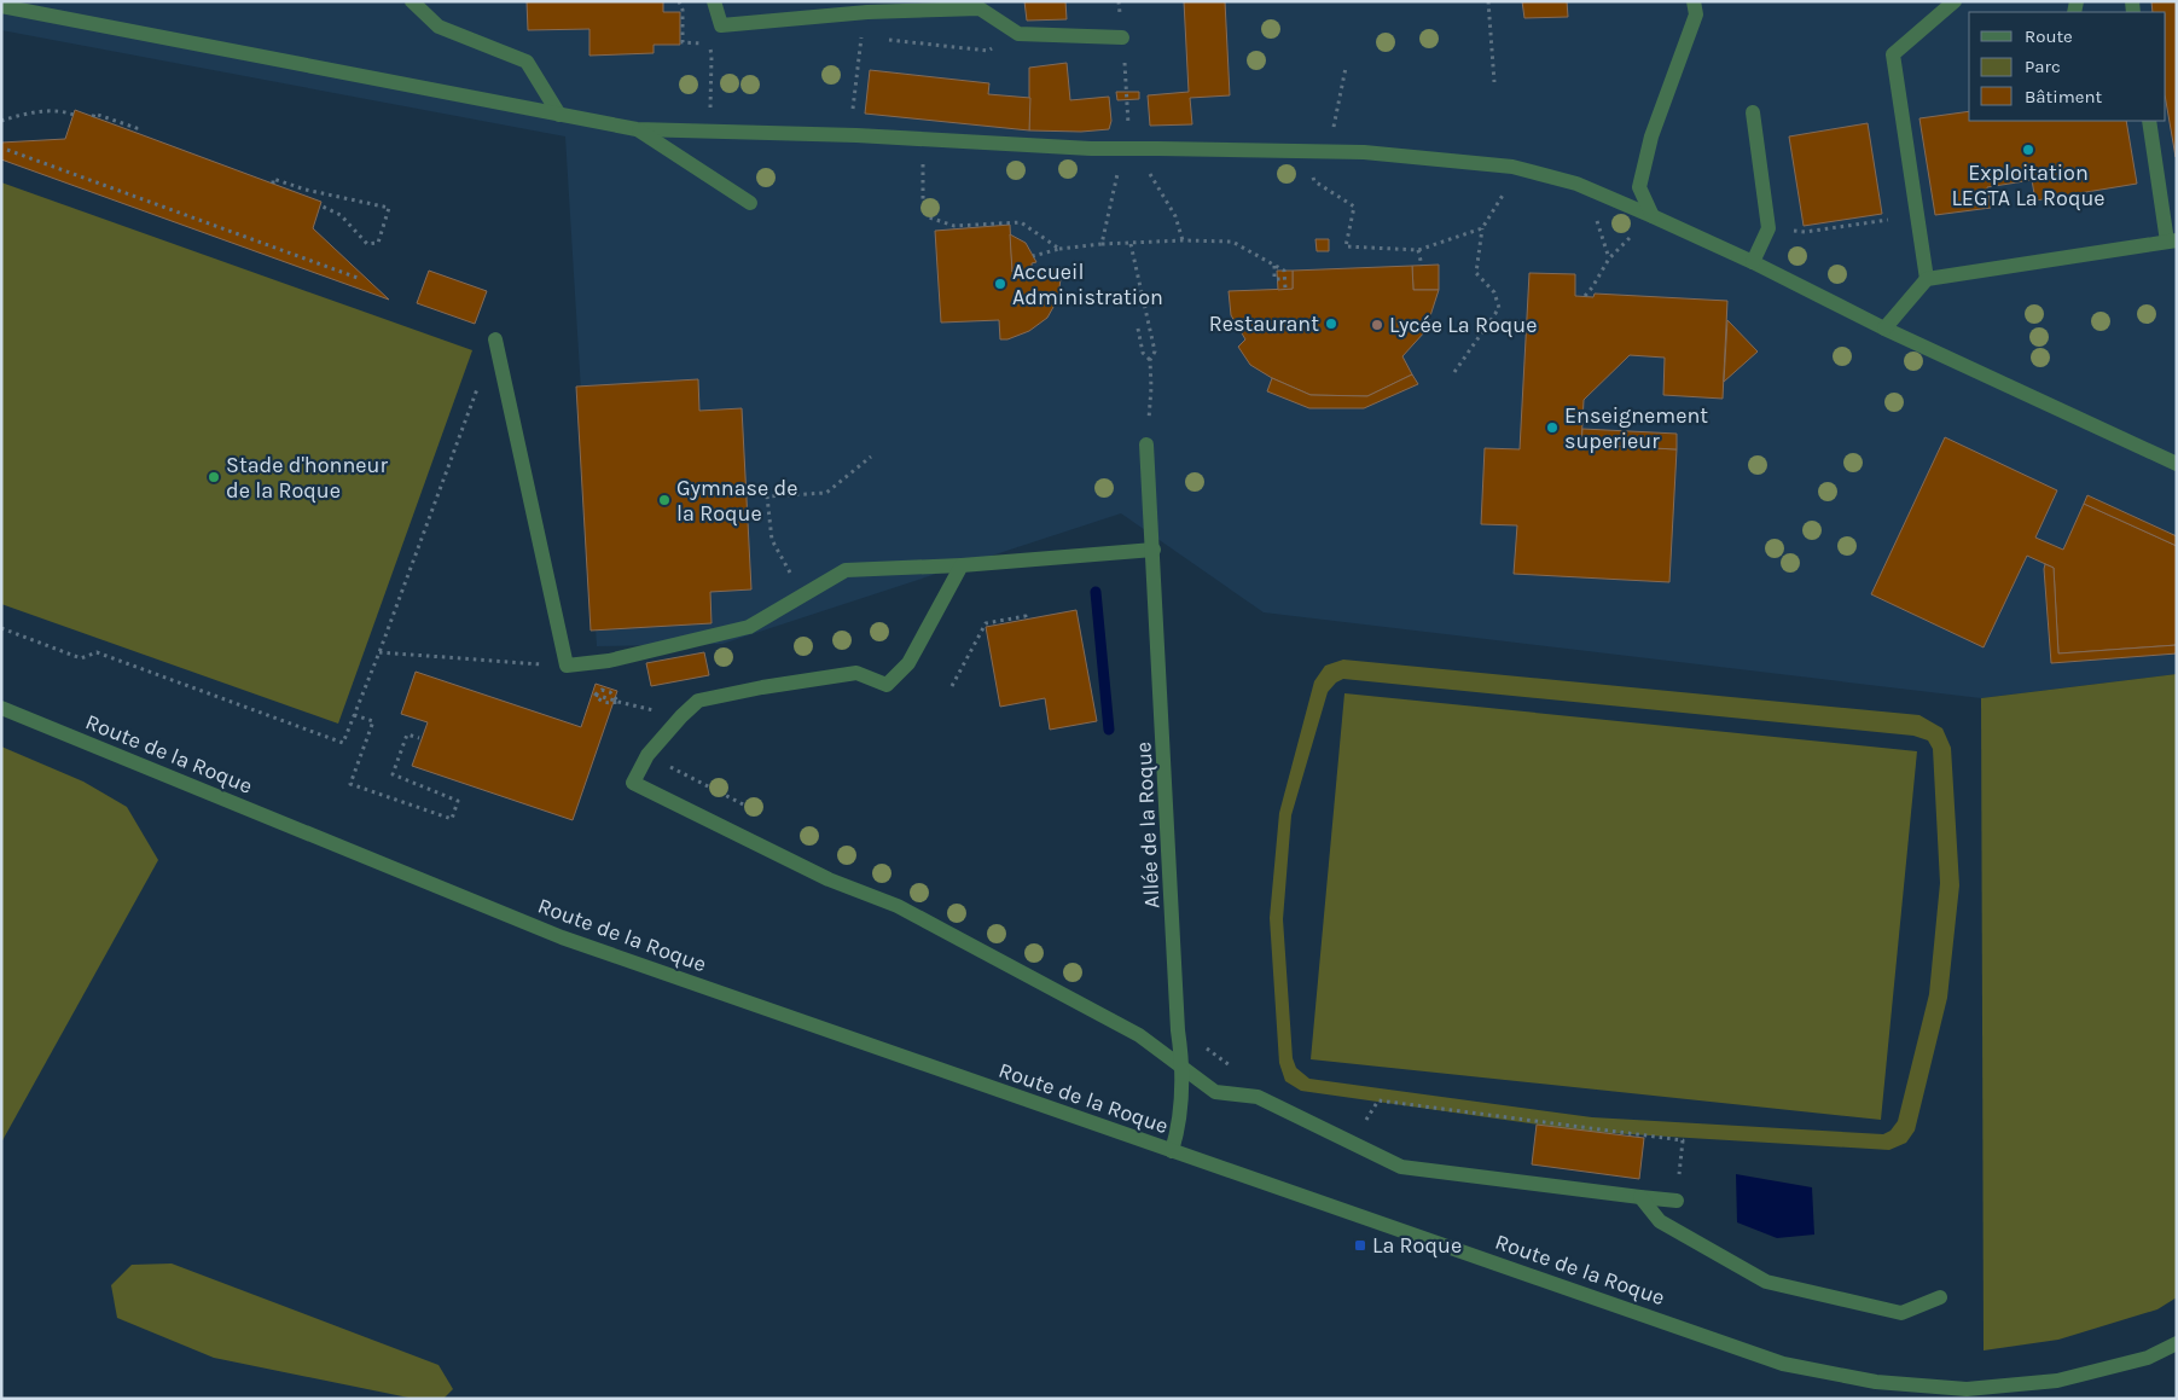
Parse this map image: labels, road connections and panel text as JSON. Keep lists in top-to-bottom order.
{
  "streets": {
    "street": ["Route de la Roque", "Allée de la Roque"]
  },
  "crossings": [
    ["Route de la Roque", "Allée de la Roque"]
  ],
  "places": {
    "other": [
      "Exploitation LEGTA La Roque",
      "Accueil Administration",
      "Restaurant",
      "Lycée La Roque",
      "Enseignement superieur",
      "Stade d'honneur de la Roque",
      "Gymnase de la Roque"
    ],
    "transit": ["La Roque"]
  },
  "legend": ["Route", "Parc", "Bâtiment"]
}
